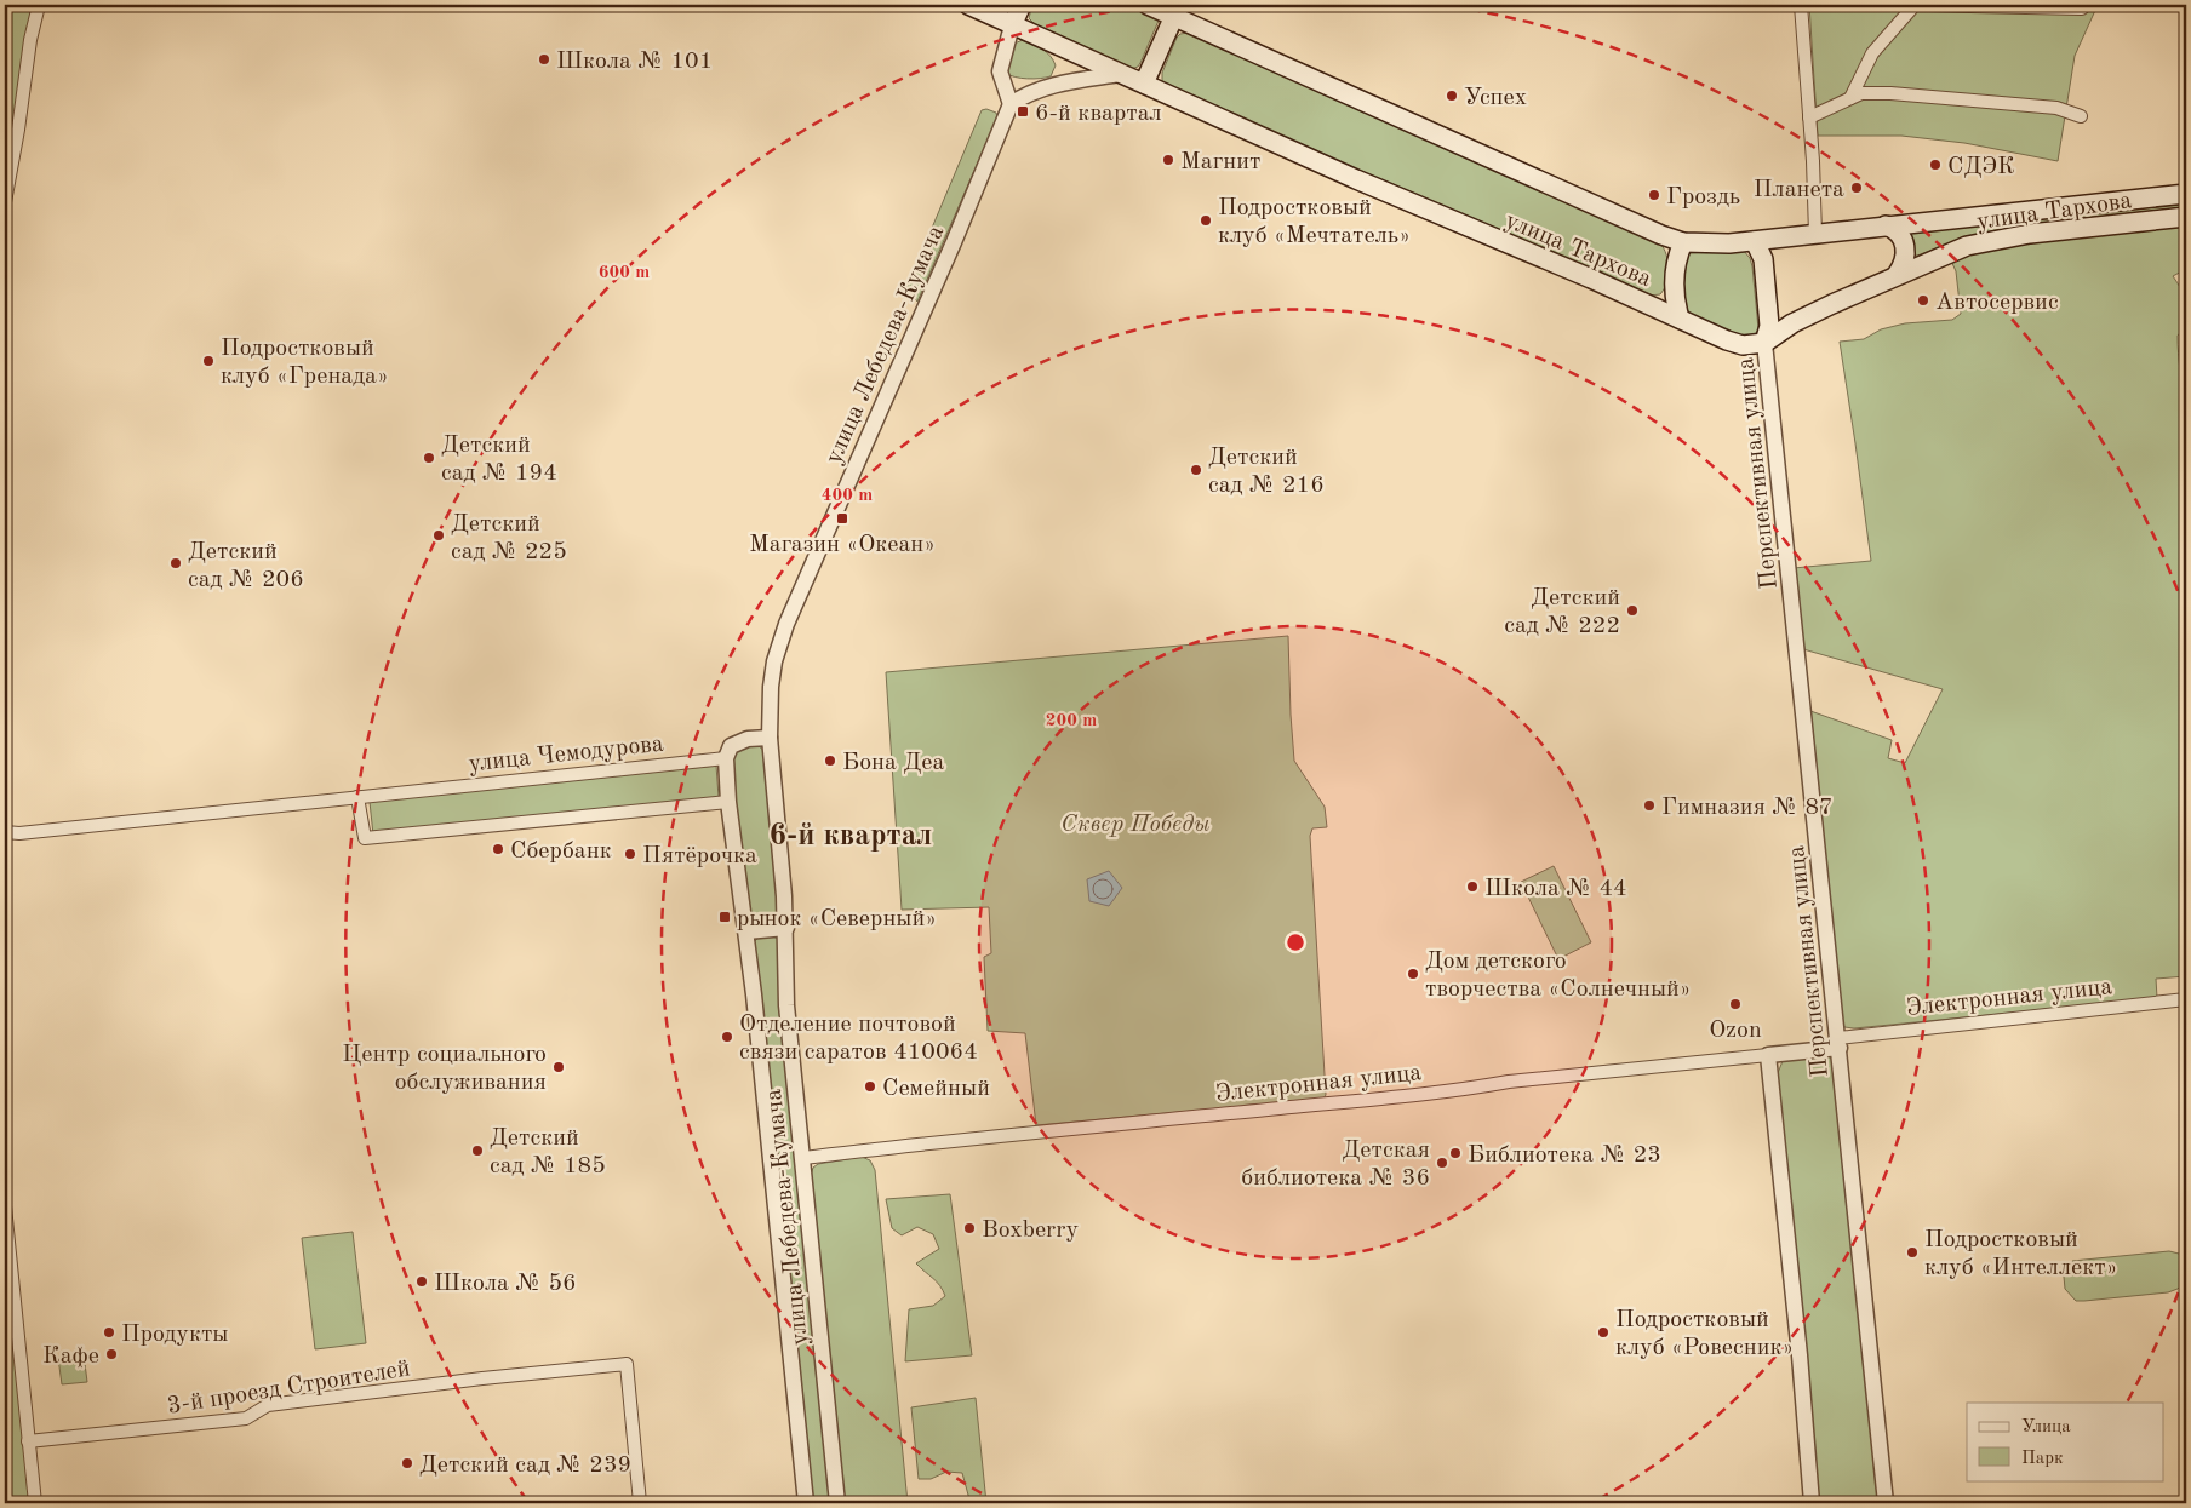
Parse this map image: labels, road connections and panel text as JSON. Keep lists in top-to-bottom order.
{
  "streets": {
    "main road": ["улица Тархова"],
    "street": [
      "улица Лебедева-Кумача",
      "Перспективная улица",
      "улица Чемодурова",
      "Электронная улица",
      "3-й проезд Строителей"
    ]
  },
  "crossings": [
    ["улица Тархова", "Перспективная улица"],
    ["улица Лебедева-Кумача", "улица Чемодурова"],
    ["улица Лебедева-Кумача", "Электронная улица"],
    ["Перспективная улица", "Электронная улица"]
  ],
  "districts": ["6-й квартал"],
  "parks": ["Сквер Победы"],
  "places": {
    "other": [
      "Школа № 101",
      "Успех",
      "Магнит",
      "СДЭК",
      "Планета",
      "Гроздь",
      "Подростковый клуб «Мечтатель»",
      "Автосервис",
      "Подростковый клуб «Гренада»",
      "Детский сад № 194",
      "Детский сад № 216",
      "Детский сад № 225",
      "Детский сад № 206",
      "Детский сад № 222",
      "Бона Деа",
      "Гимназия № 87",
      "Сбербанк",
      "Пятёрочка",
      "Школа № 44",
      "Дом детского творчества «Солнечный»",
      "Ozon",
      "Отделение почтовой связи саратов 410064",
      "Центр социального обслуживания",
      "Семейный",
      "Детский сад № 185",
      "Библиотека № 23",
      "Детская библиотека № 36",
      "Boxberry",
      "Подростковый клуб «Интеллект»",
      "Школа № 56",
      "Продукты",
      "Подростковый клуб «Ровесник»",
      "Кафе",
      "Детский сад № 239"
    ],
    "transit": ["6-й квартал", "Магазин «Океан»", "рынок «Северный»"]
  },
  "legend": ["Улица", "Парк"],
  "rings": ["600 m", "400 m", "200 m"]
}
